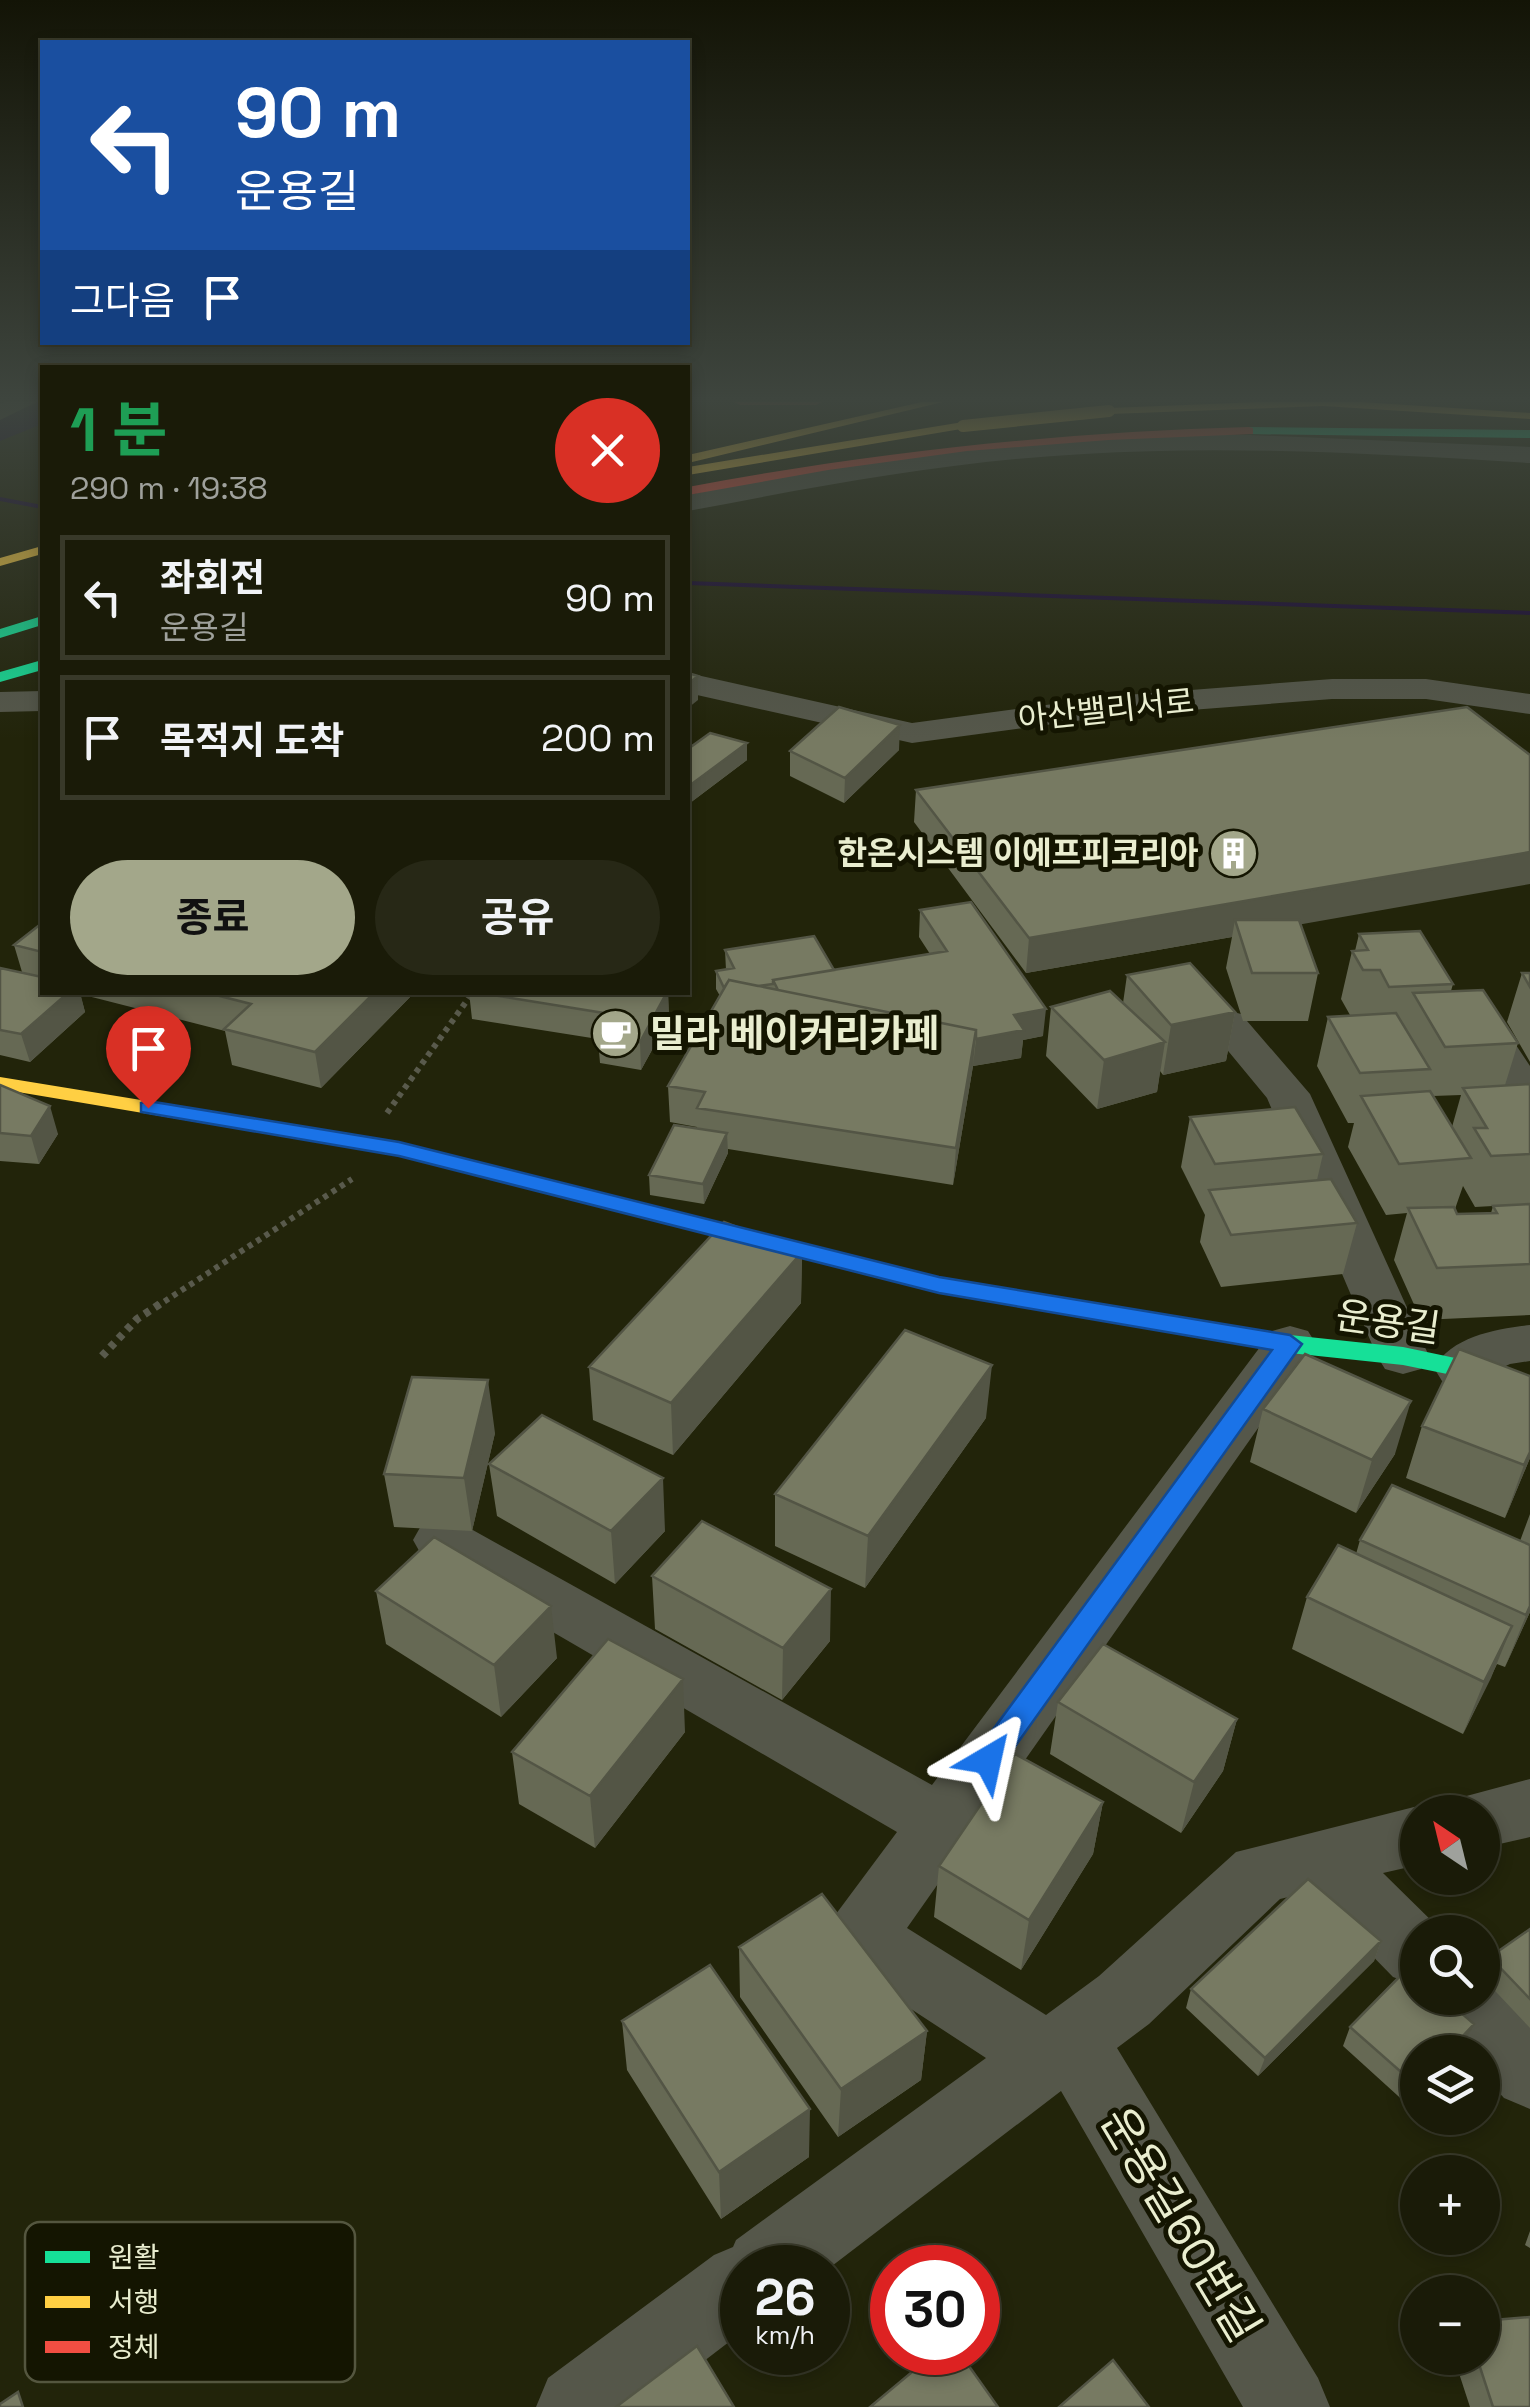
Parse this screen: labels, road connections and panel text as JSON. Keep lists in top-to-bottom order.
{
  "streets": {
    "main road": ["운용길"],
    "street": ["아산밸리서로", "운용길60번길"]
  },
  "places": {
    "building": ["한온시스템 이에프피코리아"],
    "cafe": ["밀라 베이커리카페"]
  },
  "legend": ["원활", "서행", "정체"],
  "north": "top left",
  "page": {
    "turn": ["90 m", "운용길"],
    "then": "그다음",
    "heading": ["1 분", "290 m · 19:38"],
    "list": [
      {
        "name": "좌회전",
        "note": "운용길",
        "value": "90 m"
      },
      {
        "name": "목적지 도착",
        "value": "200 m"
      }
    ],
    "buttons": ["종료", "공유"],
    "map_buttons": ["+", "−"],
    "speed": "26 km/h",
    "limit": "30"
  }
}
